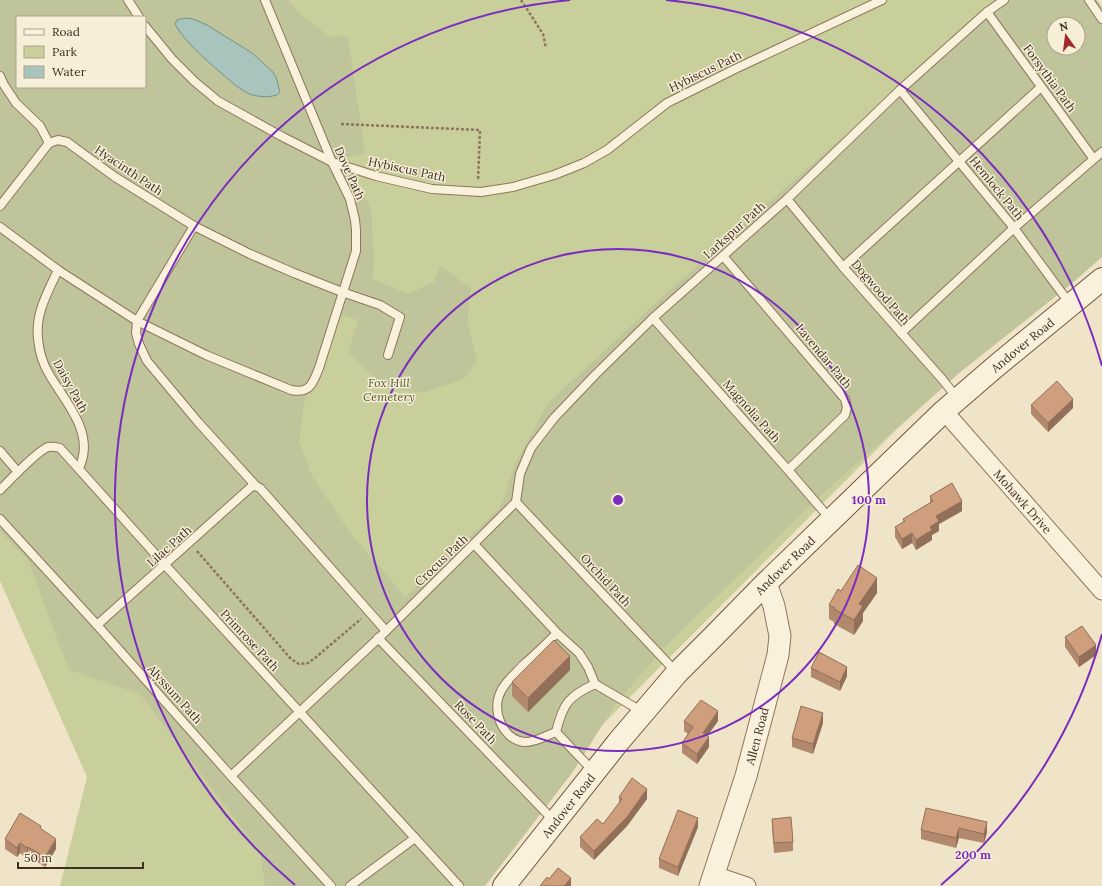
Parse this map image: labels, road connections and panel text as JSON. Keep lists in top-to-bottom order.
{
  "streets": {
    "main road": ["Andover Road"],
    "street": ["Mohawk Drive", "Allen Road"],
    "lane": [
      "Hybiscus Path",
      "Forsythia Path",
      "Hyacinth Path",
      "Dove Path",
      "Hemlock Path",
      "Larkspur Path",
      "Dogwood Path",
      "Lavendar Path",
      "Daisy Path",
      "Magnolia Path",
      "Lilac Path",
      "Crocus Path",
      "Orchid Path",
      "Primrose Path",
      "Alyssum Path",
      "Rose Path"
    ]
  },
  "crossings": [
    ["Hybiscus Path", "Dove Path"],
    ["Forsythia Path", "Larkspur Path"],
    ["Hyacinth Path", "Dove Path"],
    ["Hemlock Path", "Larkspur Path"],
    ["Hemlock Path", "Andover Road"],
    ["Larkspur Path", "Dogwood Path"],
    ["Larkspur Path", "Lavendar Path"],
    ["Larkspur Path", "Magnolia Path"],
    ["Larkspur Path", "Crocus Path"],
    ["Larkspur Path", "Orchid Path"],
    ["Dogwood Path", "Andover Road"],
    ["Dogwood Path", "Mohawk Drive"],
    ["Andover Road", "Magnolia Path"],
    ["Andover Road", "Mohawk Drive"],
    ["Andover Road", "Orchid Path"],
    ["Andover Road", "Rose Path"],
    ["Andover Road", "Allen Road"],
    ["Lavendar Path", "Magnolia Path"],
    ["Daisy Path", "Primrose Path"],
    ["Lilac Path", "Primrose Path"],
    ["Lilac Path", "Alyssum Path"],
    ["Crocus Path", "Orchid Path"],
    ["Crocus Path", "Primrose Path"],
    ["Crocus Path", "Alyssum Path"],
    ["Crocus Path", "Rose Path"]
  ],
  "parks": ["Fox Hill Cemetery"],
  "legend": ["Road", "Park", "Water"],
  "scale_bar": "50 m",
  "north": "top",
  "rings": ["100 m", "200 m"]
}
